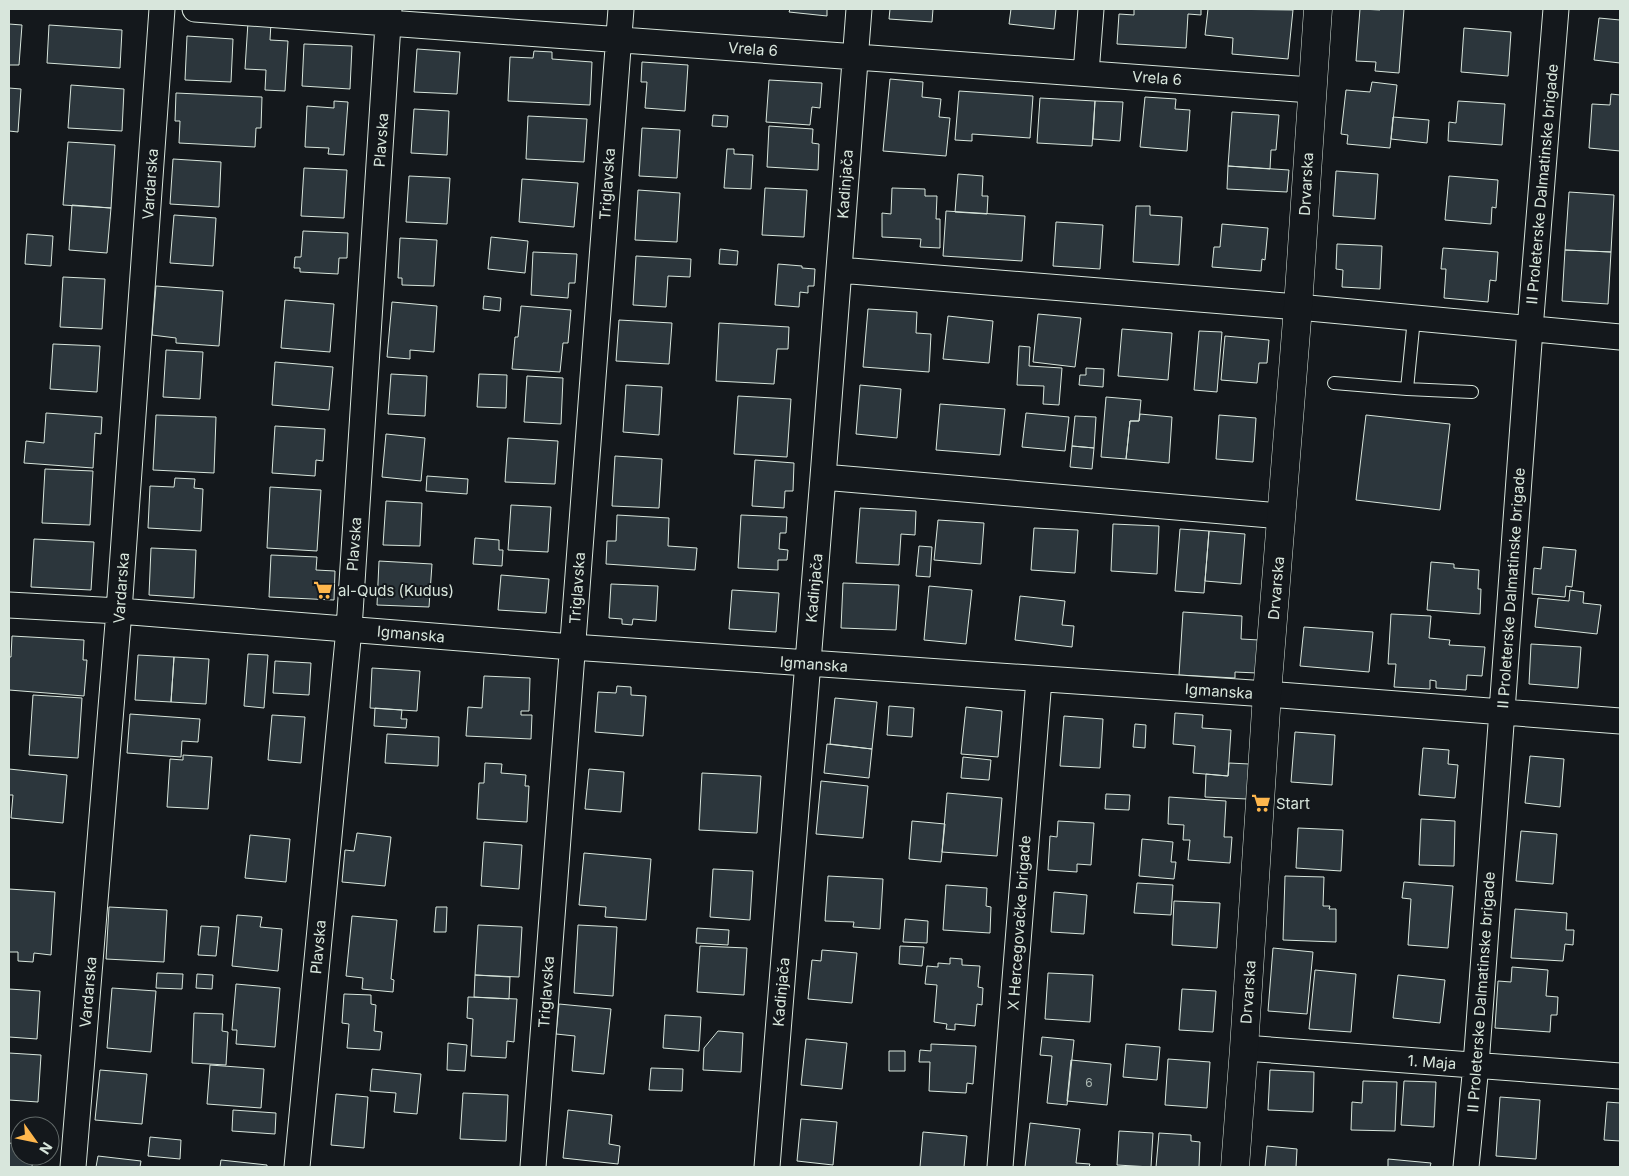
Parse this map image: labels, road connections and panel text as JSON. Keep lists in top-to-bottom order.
{
  "streets": {
    "main road": ["Drvarska"],
    "street": [
      "Vrela 6",
      "Plavska",
      "Vardarska",
      "Triglavska",
      "Kadinjača",
      "II Proleterske Dalmatinske brigade",
      "Igmanska",
      "X Hercegovačke brigade",
      "1. Maja"
    ]
  },
  "crossings": [
    ["Vrela 6", "Plavska"],
    ["Vrela 6", "Triglavska"],
    ["Vrela 6", "Kadinjača"],
    ["Vrela 6", "Drvarska"],
    ["Plavska", "Igmanska"],
    ["Vardarska", "Igmanska"],
    ["Triglavska", "Igmanska"],
    ["Kadinjača", "Igmanska"],
    ["Drvarska", "Igmanska"],
    ["Drvarska", "1. Maja"],
    ["II Proleterske Dalmatinske brigade", "Igmanska"],
    ["II Proleterske Dalmatinske brigade", "1. Maja"],
    ["Igmanska", "X Hercegovačke brigade"]
  ],
  "places": {
    "supermarket": ["al-Quds (Kudus)", "Start"]
  },
  "house_numbers": ["6"],
  "north": "bottom right"
}
